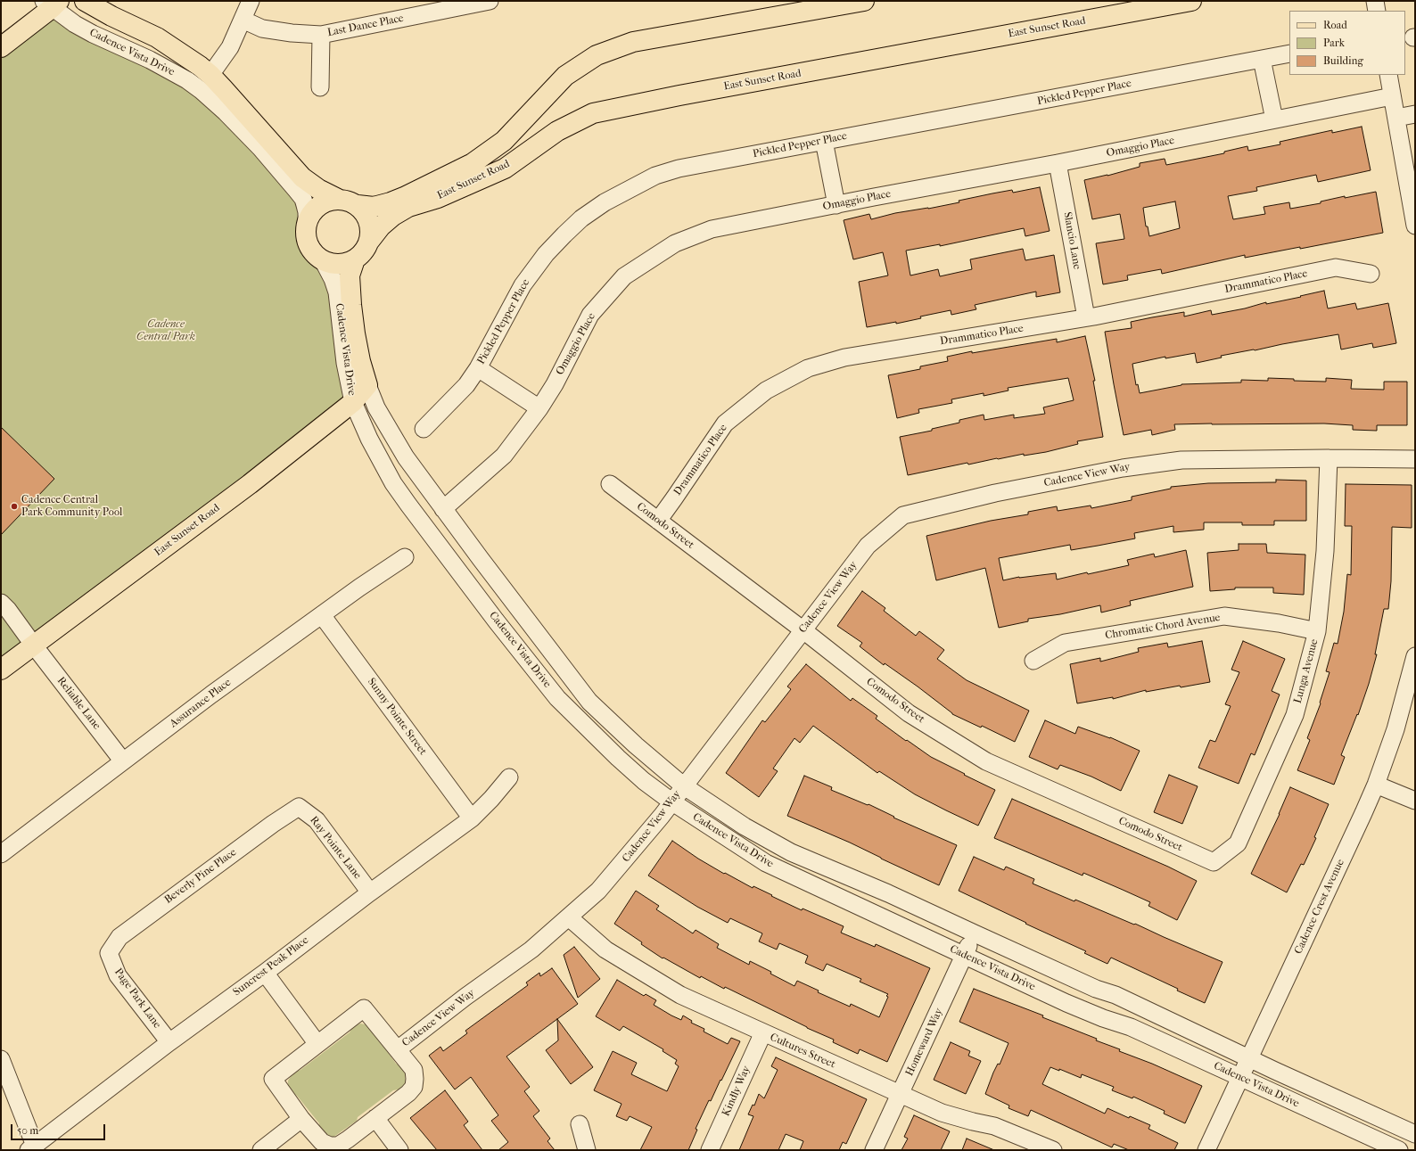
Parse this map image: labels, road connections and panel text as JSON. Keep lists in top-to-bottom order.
{
  "streets": {
    "main road": ["East Sunset Road", "Cadence Vista Drive"],
    "street": [
      "Last Dance Place",
      "Pickled Pepper Place",
      "Omaggio Place",
      "Slancio Lane",
      "Drammatico Place",
      "Cadence View Way",
      "Comodo Street",
      "Chromatic Chord Avenue",
      "Lunga Avenue",
      "Reliable Lane",
      "Assurance Place",
      "Sunny Pointe Street",
      "Ray Pointe Lane",
      "Beverly Pine Place",
      "Cadence Crest Avenue",
      "Suncrest Peak Place",
      "Page Park Lane",
      "Homeward Way",
      "Cultures Street",
      "Kindly Way"
    ]
  },
  "crossings": [
    ["East Sunset Road", "Cadence Vista Drive"],
    ["East Sunset Road", "Reliable Lane"],
    ["Cadence Vista Drive", "Omaggio Place"],
    ["Cadence Vista Drive", "Cadence View Way"],
    ["Cadence Vista Drive", "Cadence Crest Avenue"],
    ["Cadence Vista Drive", "Homeward Way"],
    ["Omaggio Place", "Slancio Lane"],
    ["Slancio Lane", "Drammatico Place"],
    ["Drammatico Place", "Comodo Street"],
    ["Cadence View Way", "Comodo Street"],
    ["Cadence View Way", "Lunga Avenue"],
    ["Cadence View Way", "Cultures Street"],
    ["Comodo Street", "Lunga Avenue"],
    ["Chromatic Chord Avenue", "Lunga Avenue"],
    ["Reliable Lane", "Assurance Place"],
    ["Assurance Place", "Sunny Pointe Street"],
    ["Sunny Pointe Street", "Suncrest Peak Place"],
    ["Ray Pointe Lane", "Beverly Pine Place"],
    ["Ray Pointe Lane", "Suncrest Peak Place"],
    ["Beverly Pine Place", "Page Park Lane"],
    ["Suncrest Peak Place", "Page Park Lane"],
    ["Homeward Way", "Cultures Street"],
    ["Cultures Street", "Kindly Way"]
  ],
  "parks": ["Cadence Central Park"],
  "places": ["Cadence Central Park Community Pool"],
  "legend": ["Road", "Park", "Building"],
  "scale_bar": "50 m"
}
